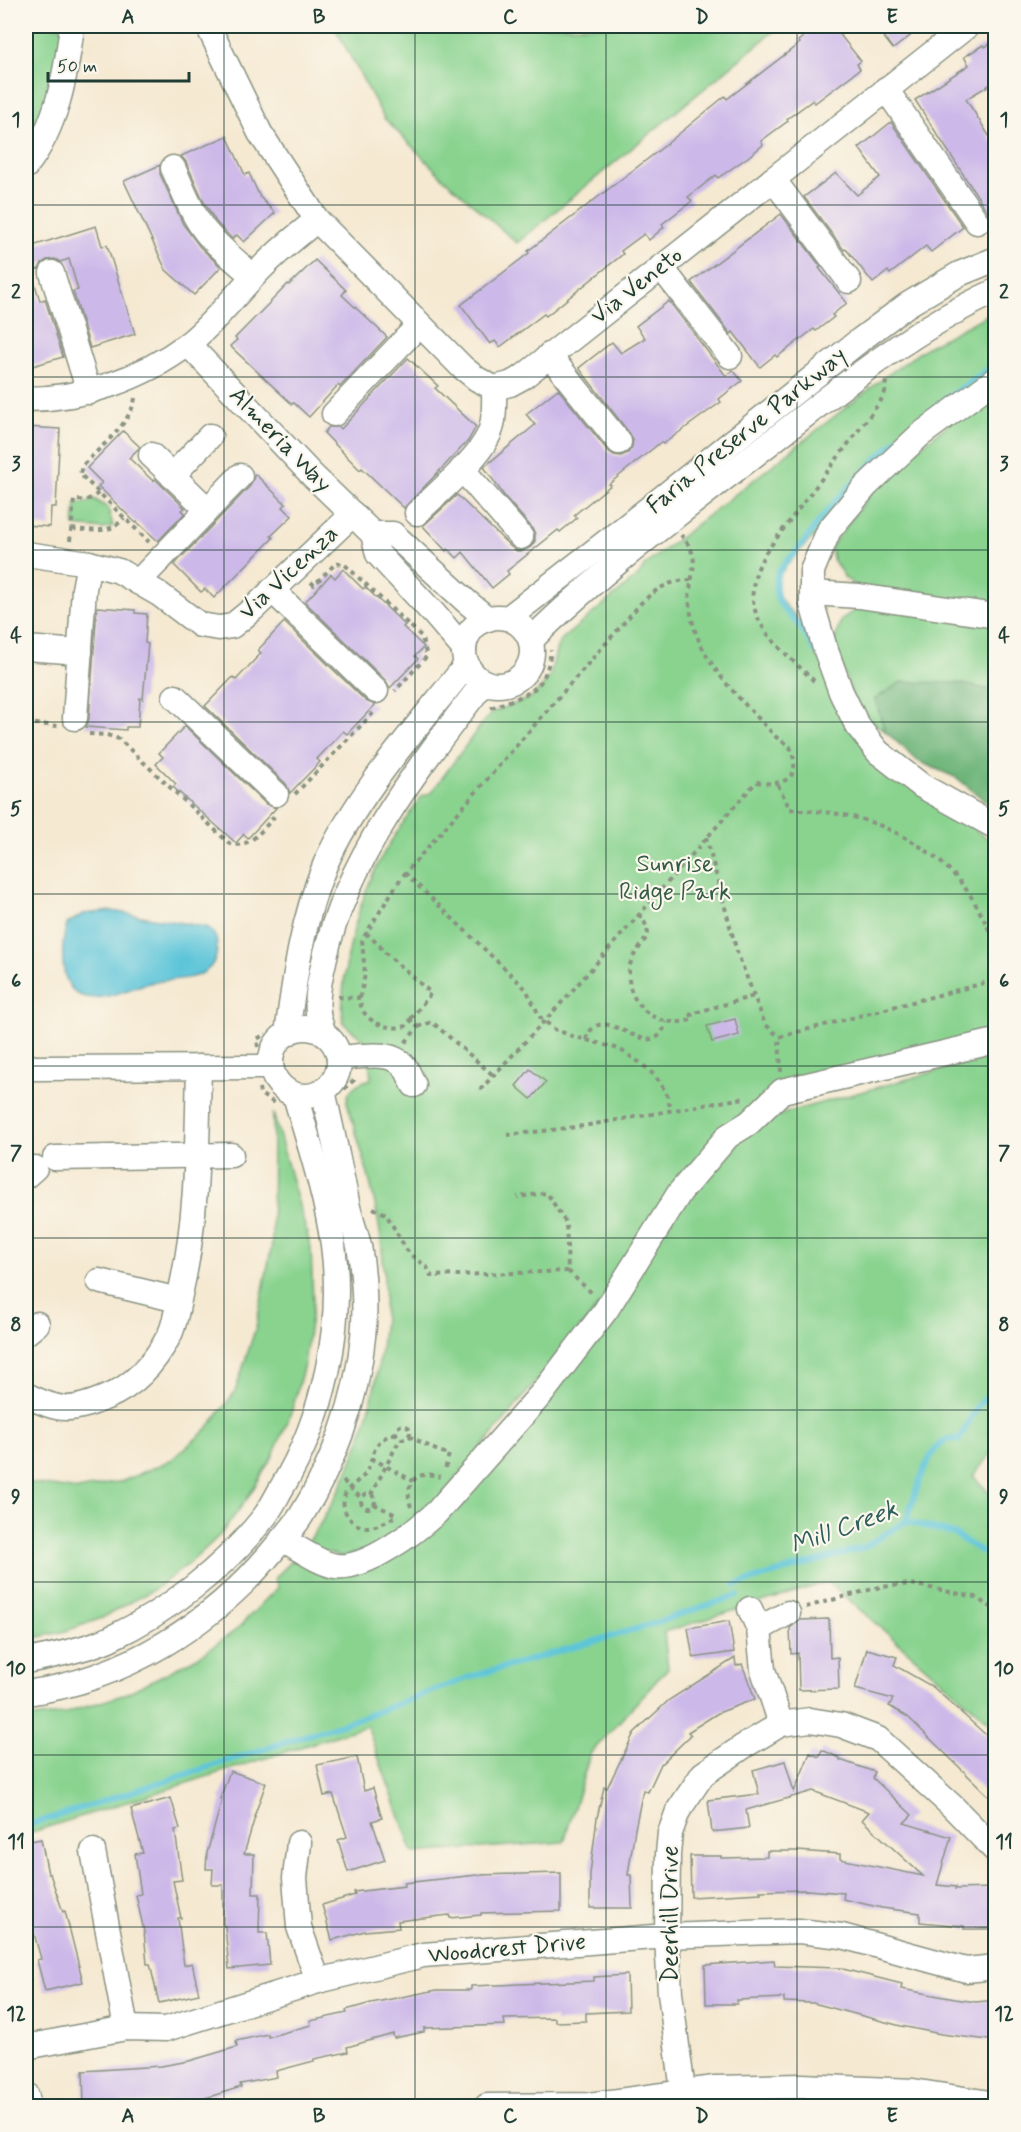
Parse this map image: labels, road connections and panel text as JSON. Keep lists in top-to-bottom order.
{
  "streets": {
    "street": [
      "Via Veneto",
      "Faria Preserve Parkway",
      "Almeria Way",
      "Via Vicenza",
      "Deerhill Drive",
      "Woodcrest Drive"
    ]
  },
  "crossings": [
    ["Faria Preserve Parkway", "Almeria Way"],
    ["Almeria Way", "Via Vicenza"],
    ["Deerhill Drive", "Woodcrest Drive"]
  ],
  "water": ["Mill Creek"],
  "parks": ["Sunrise Ridge Park"],
  "scale_bar": "50 m",
  "grid": {
    "columns": [
      "A",
      "B",
      "C",
      "D",
      "E"
    ],
    "rows": [
      "1",
      "2",
      "3",
      "4",
      "5",
      "6",
      "7",
      "8",
      "9",
      "10",
      "11",
      "12"
    ]
  }
}
